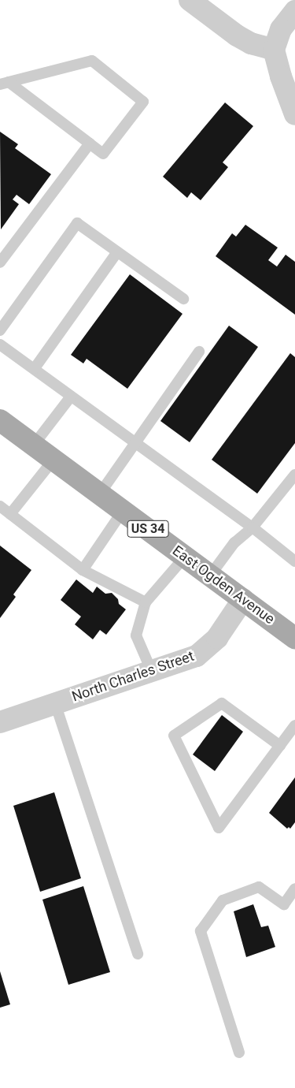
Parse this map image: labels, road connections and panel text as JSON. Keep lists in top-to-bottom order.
{
  "streets": {
    "main road": ["US 34", "East Ogden Avenue"],
    "street": ["North Charles Street"]
  },
  "crossings": [
    ["East Ogden Avenue", "North Charles Street"]
  ]
}
